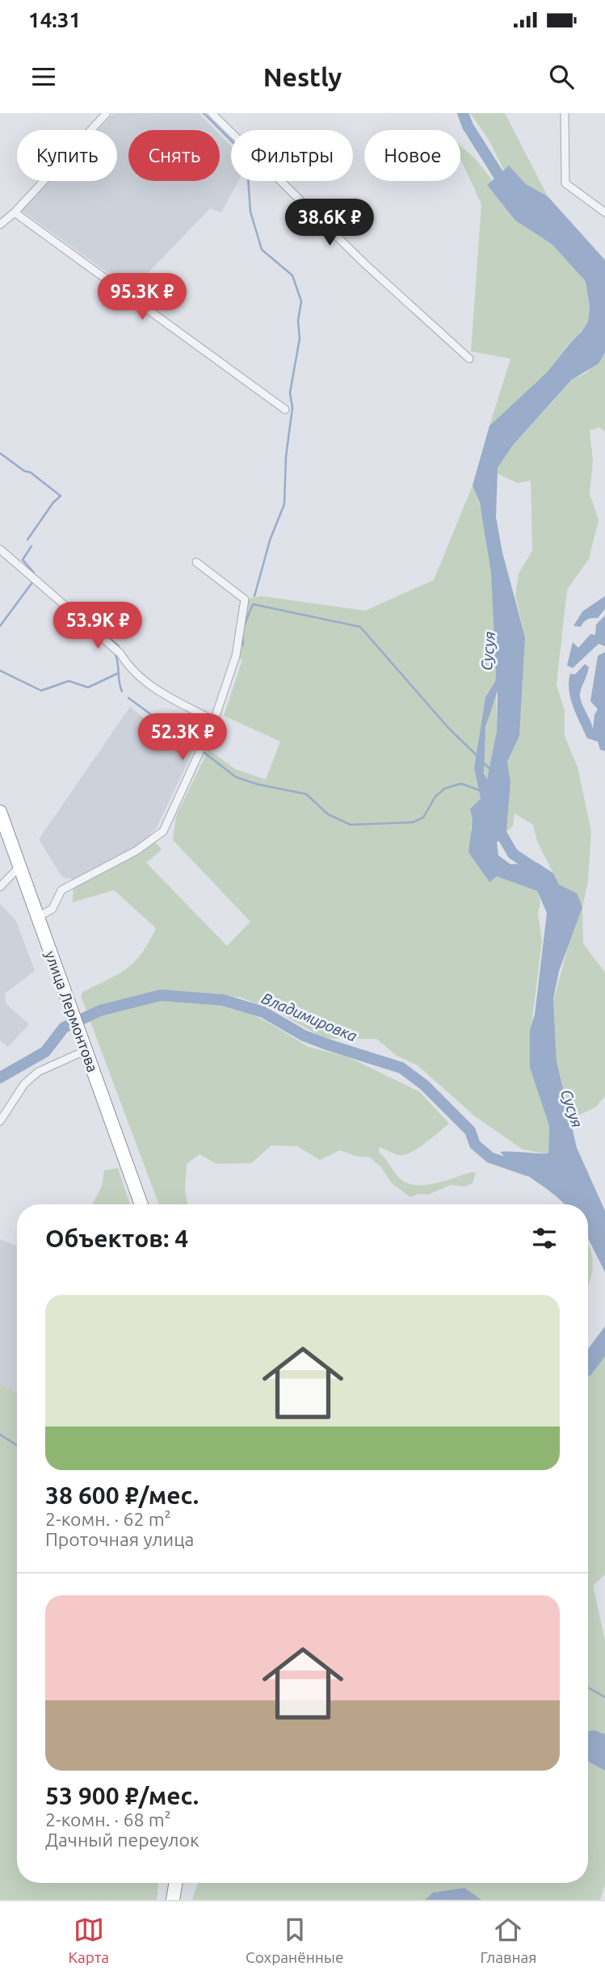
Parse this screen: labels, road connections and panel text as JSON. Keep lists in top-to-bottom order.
{
  "streets": {
    "highway": ["улица Лермонтова"]
  },
  "water": ["Сусуя", "Владимировка"],
  "page": {
    "status": "14:31",
    "header": "Nestly",
    "chip": [
      "Купить",
      "Снять",
      "Фильтры",
      "Новое"
    ],
    "price": [
      "38.6K ₽",
      "95.3K ₽",
      "53.9K ₽",
      "52.3K ₽"
    ],
    "heading": "Объектов: 4",
    "list": [
      {
        "name": "38 600 ₽/мес.",
        "note": "2-комн. · 62 m² · Проточная улица"
      },
      {
        "name": "53 900 ₽/мес.",
        "note": "2-комн. · 68 m² · Дачный переулок"
      }
    ],
    "tabs": ["Карта", "Сохранённые", "Главная"]
  }
}
